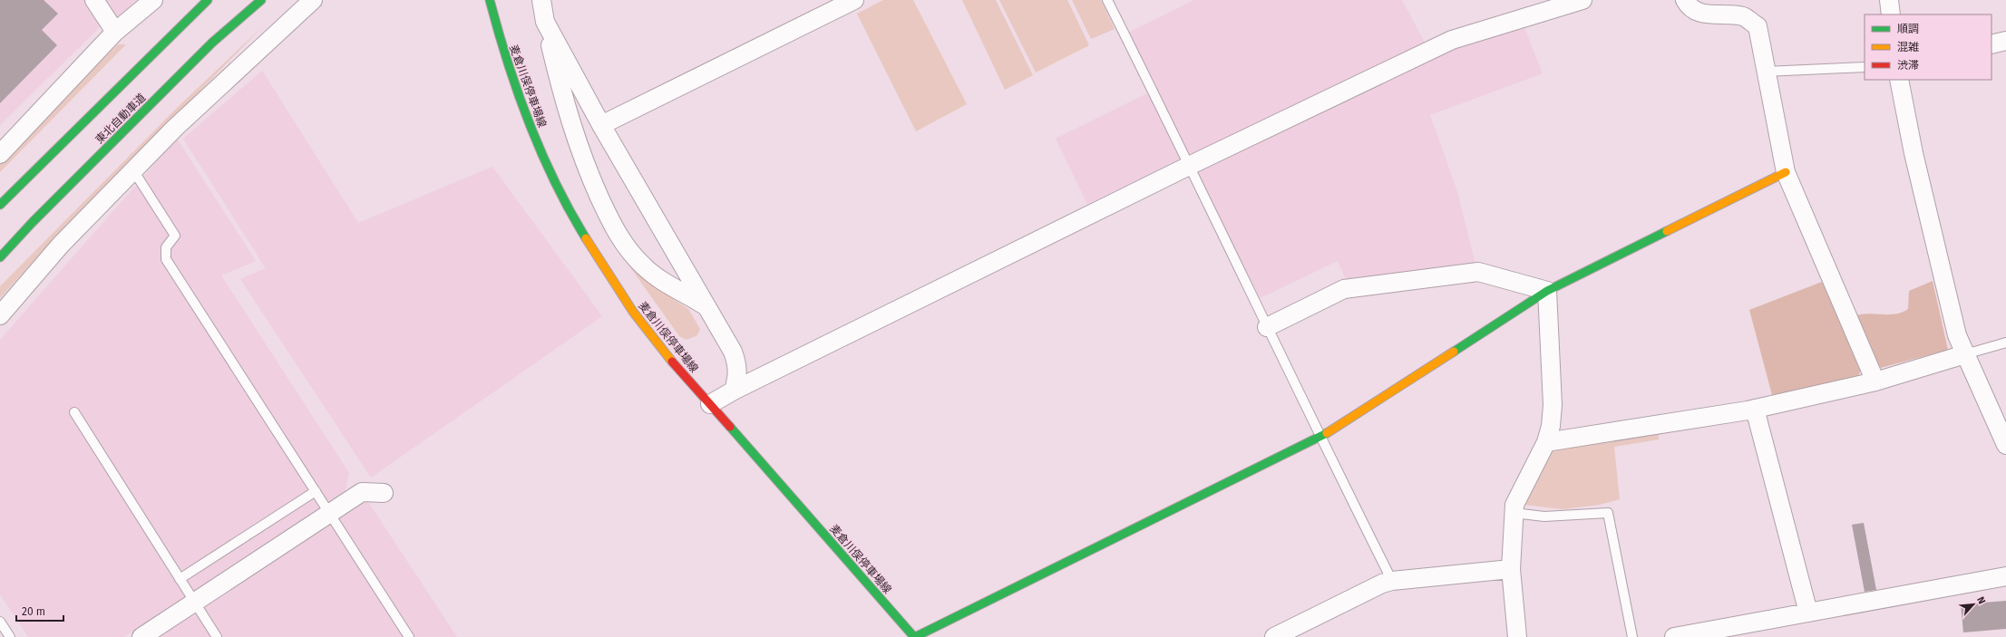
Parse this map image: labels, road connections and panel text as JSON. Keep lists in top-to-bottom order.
{
  "streets": {
    "main road": ["麦倉川俣停車場線", "東北自動車道"]
  },
  "legend": ["順調", "混雑", "渋滞"],
  "scale_bar": "20 m",
  "north": "top right"
}
